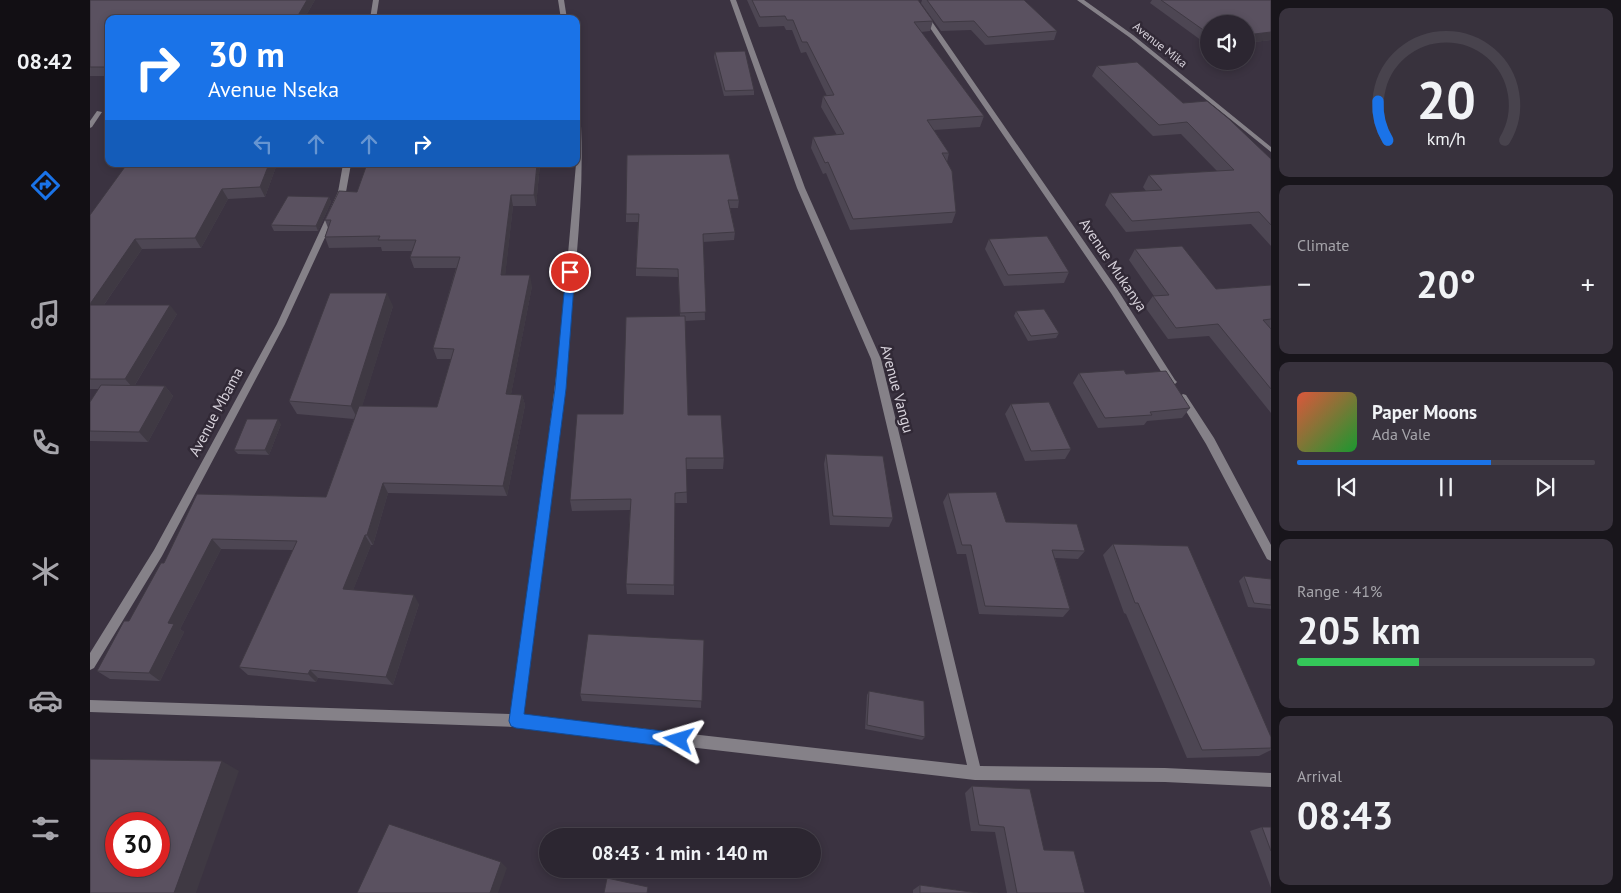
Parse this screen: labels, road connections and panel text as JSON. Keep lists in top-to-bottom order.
{
  "streets": {
    "street": [
      "Avenue Mika",
      "Avenue Mukanya",
      "Avenue Vangu",
      "Avenue Mbama"
    ]
  },
  "page": {
    "tabs": "08:42",
    "turn": ["30 m", "Avenue Nseka"],
    "tile": [
      "Climate",
      ["Range · 41%", "205 km"],
      ["Arrival", "08:43"]
    ],
    "heat": ["−", "20°", "+"],
    "song": ["Paper Moons", "Ada Vale"],
    "limit": "30",
    "trip": "08:43 · 1 min · 140 m",
    "gauge": ["20", "km/h"]
  }
}
